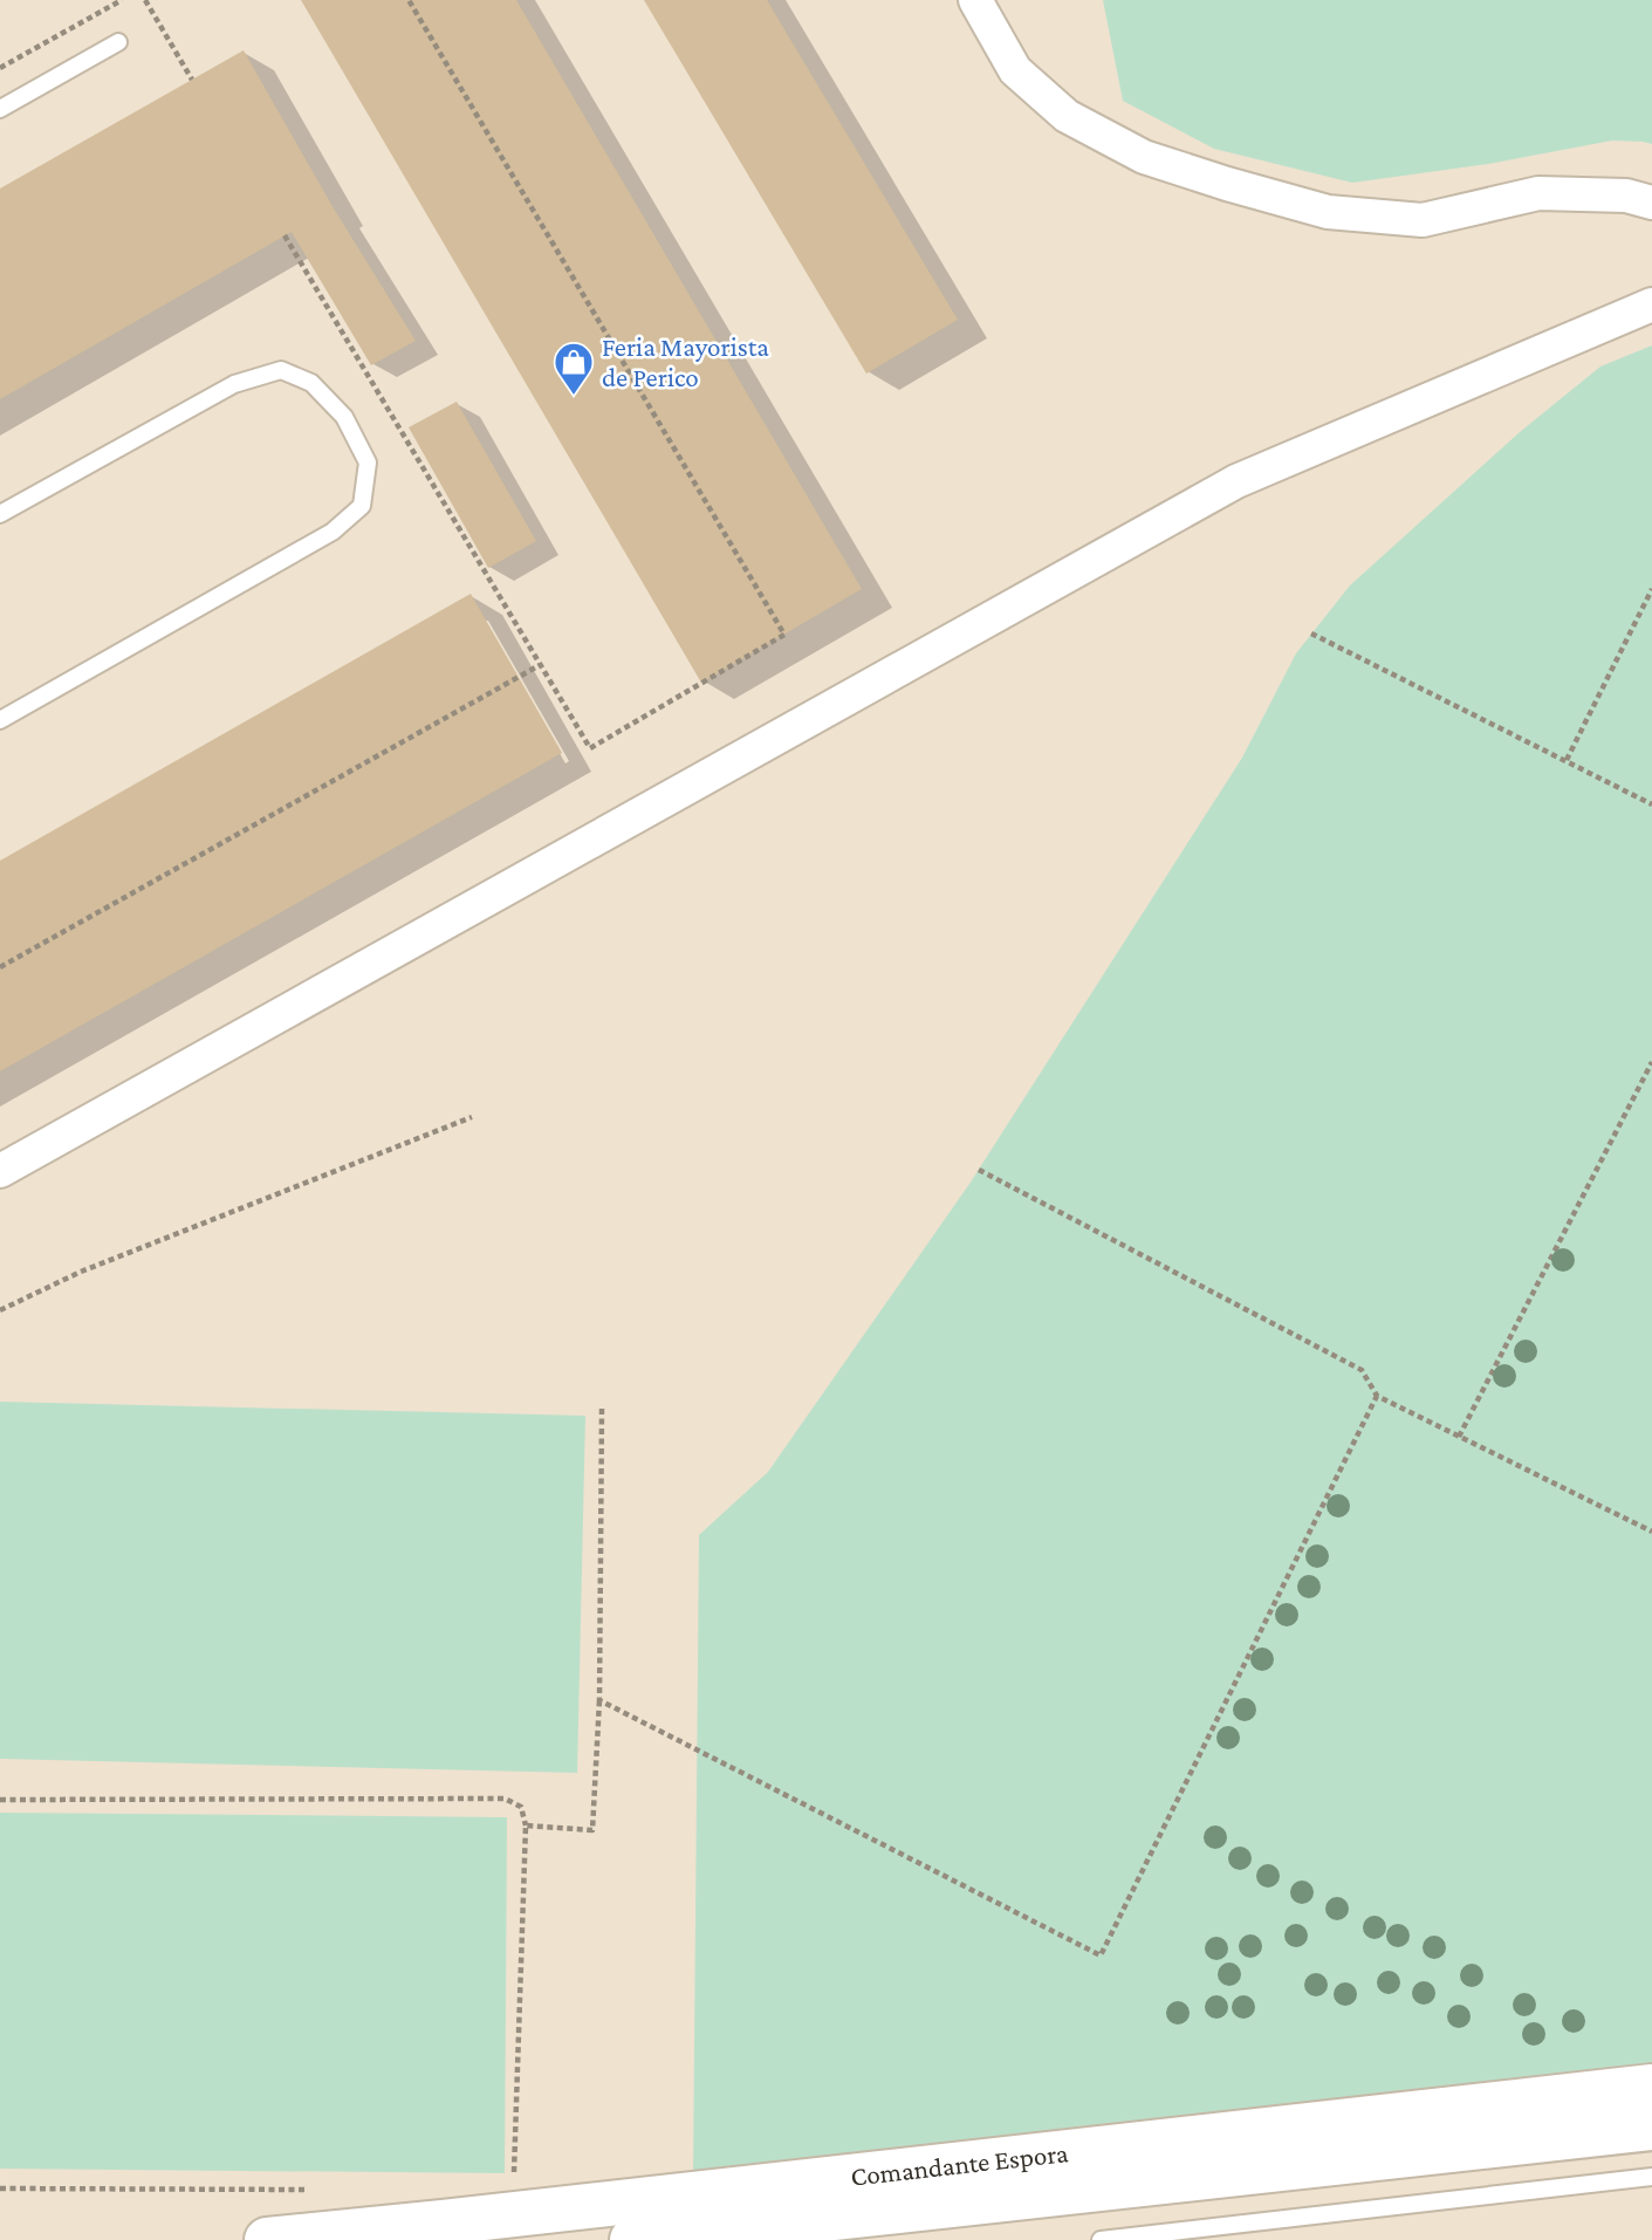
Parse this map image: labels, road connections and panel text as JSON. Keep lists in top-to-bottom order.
{
  "streets": {
    "main road": ["Comandante Espora"]
  },
  "places": {
    "shop": ["Feria Mayorista de Perico"]
  }
}
